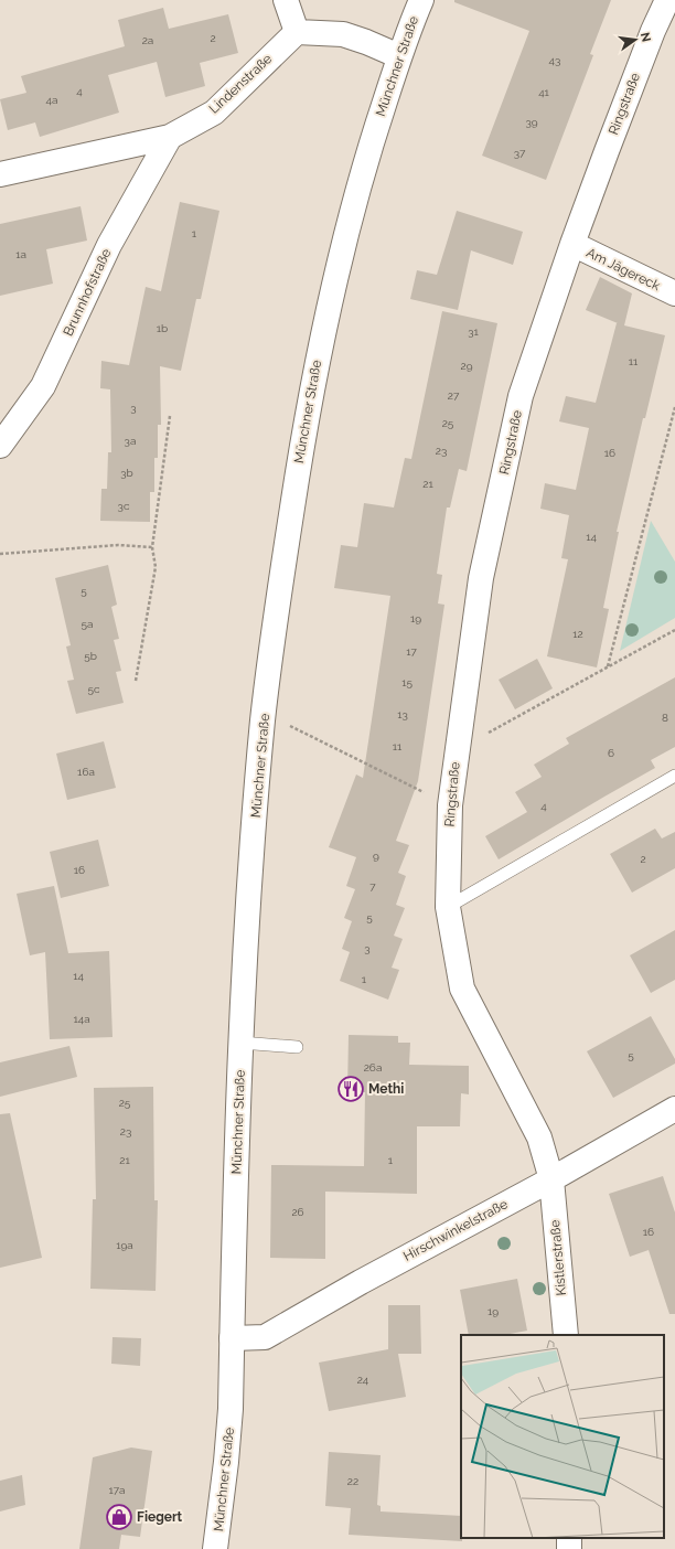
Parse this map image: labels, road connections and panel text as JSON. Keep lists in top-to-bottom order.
{
  "streets": {
    "street": [
      "Münchner Straße",
      "Lindenstraße",
      "Ringstraße",
      "Am Jägereck",
      "Brunnhofstraße",
      "Hirschwinkelstraße",
      "Kistlerstraße"
    ]
  },
  "crossings": [
    ["Münchner Straße", "Hirschwinkelstraße"],
    ["Lindenstraße", "Brunnhofstraße"],
    ["Ringstraße", "Am Jägereck"],
    ["Ringstraße", "Hirschwinkelstraße"],
    ["Ringstraße", "Kistlerstraße"],
    ["Hirschwinkelstraße", "Kistlerstraße"]
  ],
  "places": {
    "restaurant": ["Methi"],
    "shop": ["Fiegert"]
  },
  "house_numbers": [
    "2",
    "2a",
    "43",
    "4",
    "41",
    "4a",
    "39",
    "37",
    "1",
    "1a",
    "1b",
    "31",
    "11",
    "29",
    "27",
    "3",
    "25",
    "3a",
    "23",
    "16",
    "3b",
    "21",
    "3c",
    "14",
    "5",
    "19",
    "5a",
    "12",
    "17",
    "5b",
    "15",
    "5c",
    "13",
    "8",
    "11",
    "6",
    "16a",
    "4",
    "9",
    "2",
    "16",
    "7",
    "5",
    "3",
    "14",
    "1",
    "14a",
    "5",
    "26a",
    "25",
    "23",
    "21",
    "1",
    "26",
    "16",
    "19a",
    "19",
    "24",
    "22",
    "17a"
  ],
  "north": "right"
}
